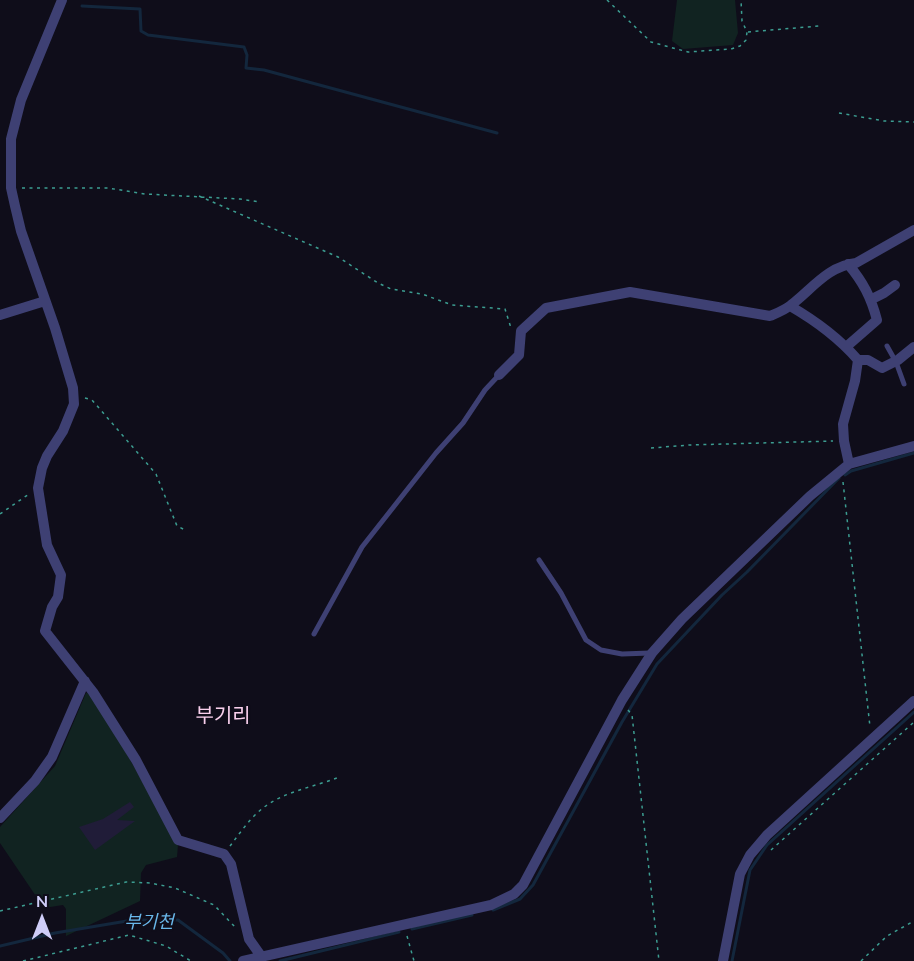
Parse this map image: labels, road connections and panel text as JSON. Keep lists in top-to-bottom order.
{
  "districts": ["부기리"],
  "water": ["부기천"],
  "north": "top"
}
